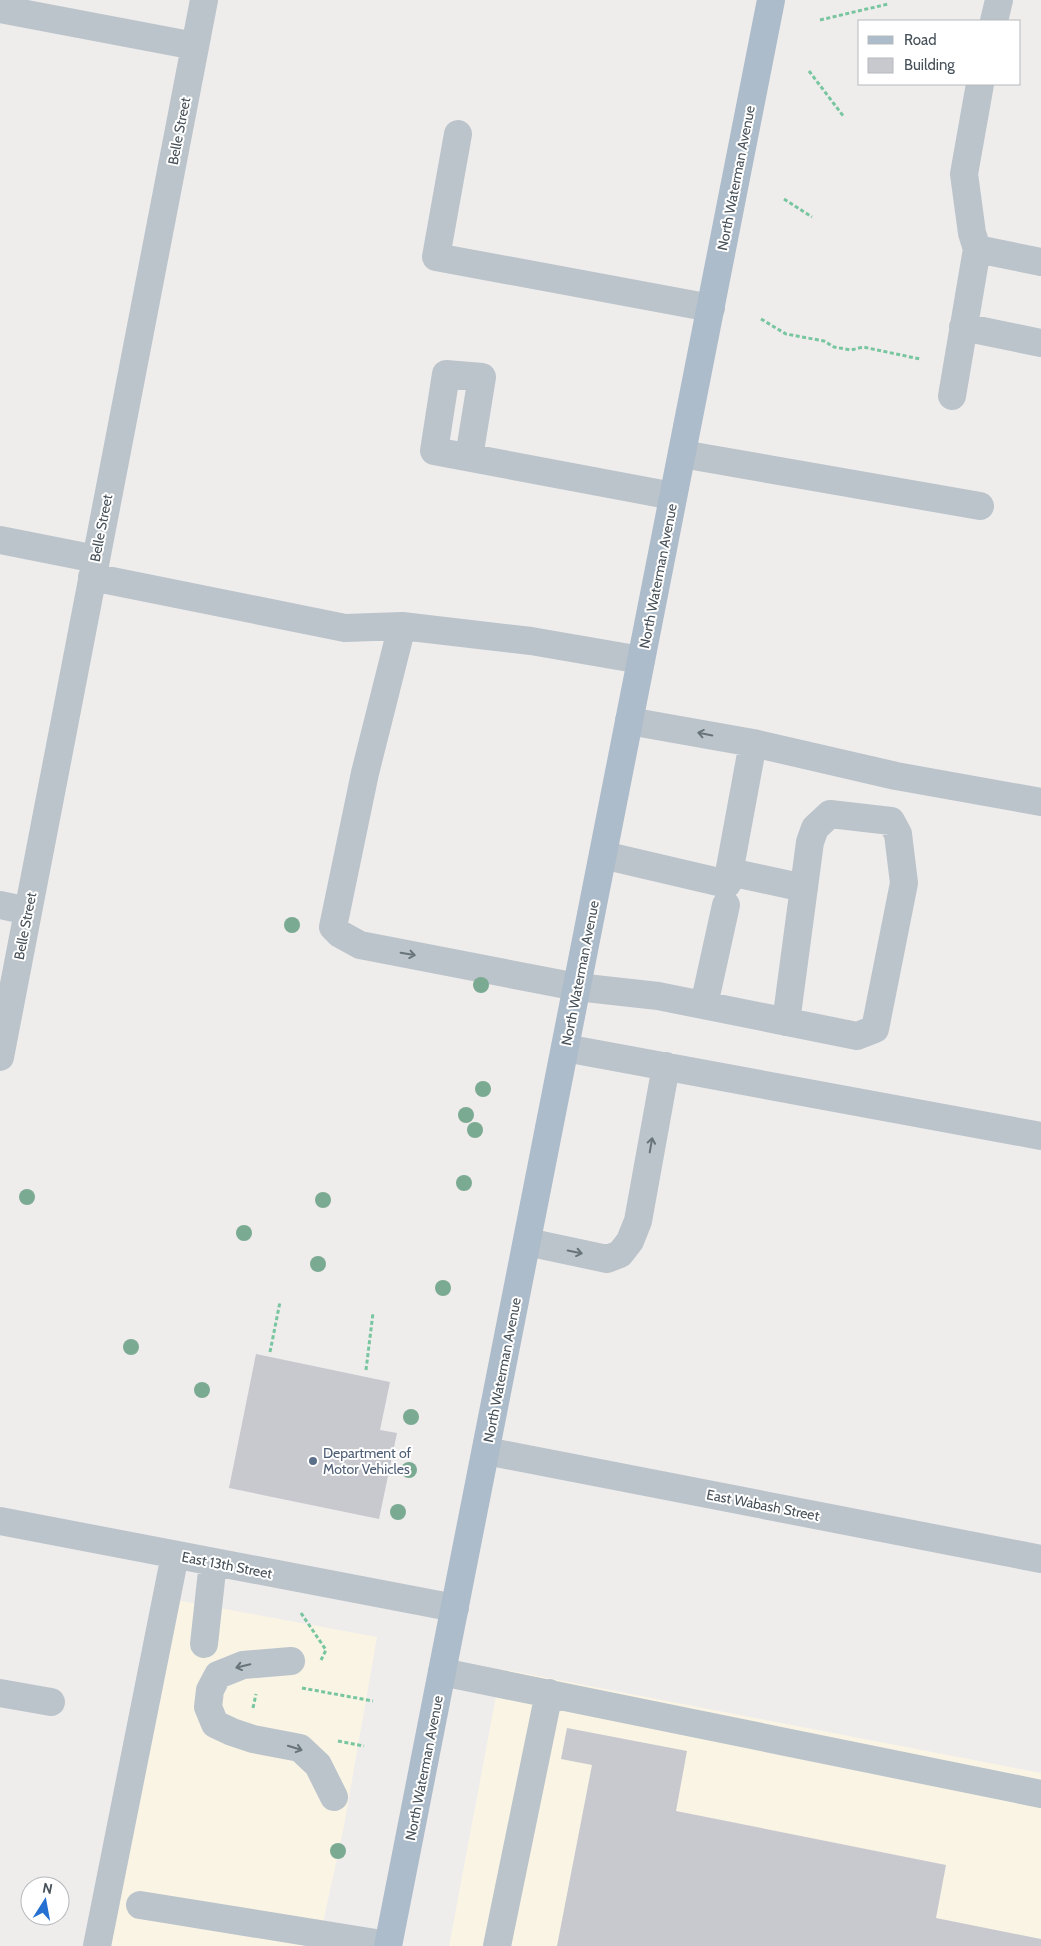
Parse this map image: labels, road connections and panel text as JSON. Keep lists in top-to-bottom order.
{
  "streets": {
    "main road": ["North Waterman Avenue"],
    "street": ["Belle Street", "East Wabash Street", "East 13th Street"]
  },
  "crossings": [
    ["North Waterman Avenue", "East Wabash Street"],
    ["North Waterman Avenue", "East 13th Street"]
  ],
  "places": ["Department of Motor Vehicles"],
  "legend": ["Road", "Building"],
  "north": "top"
}
